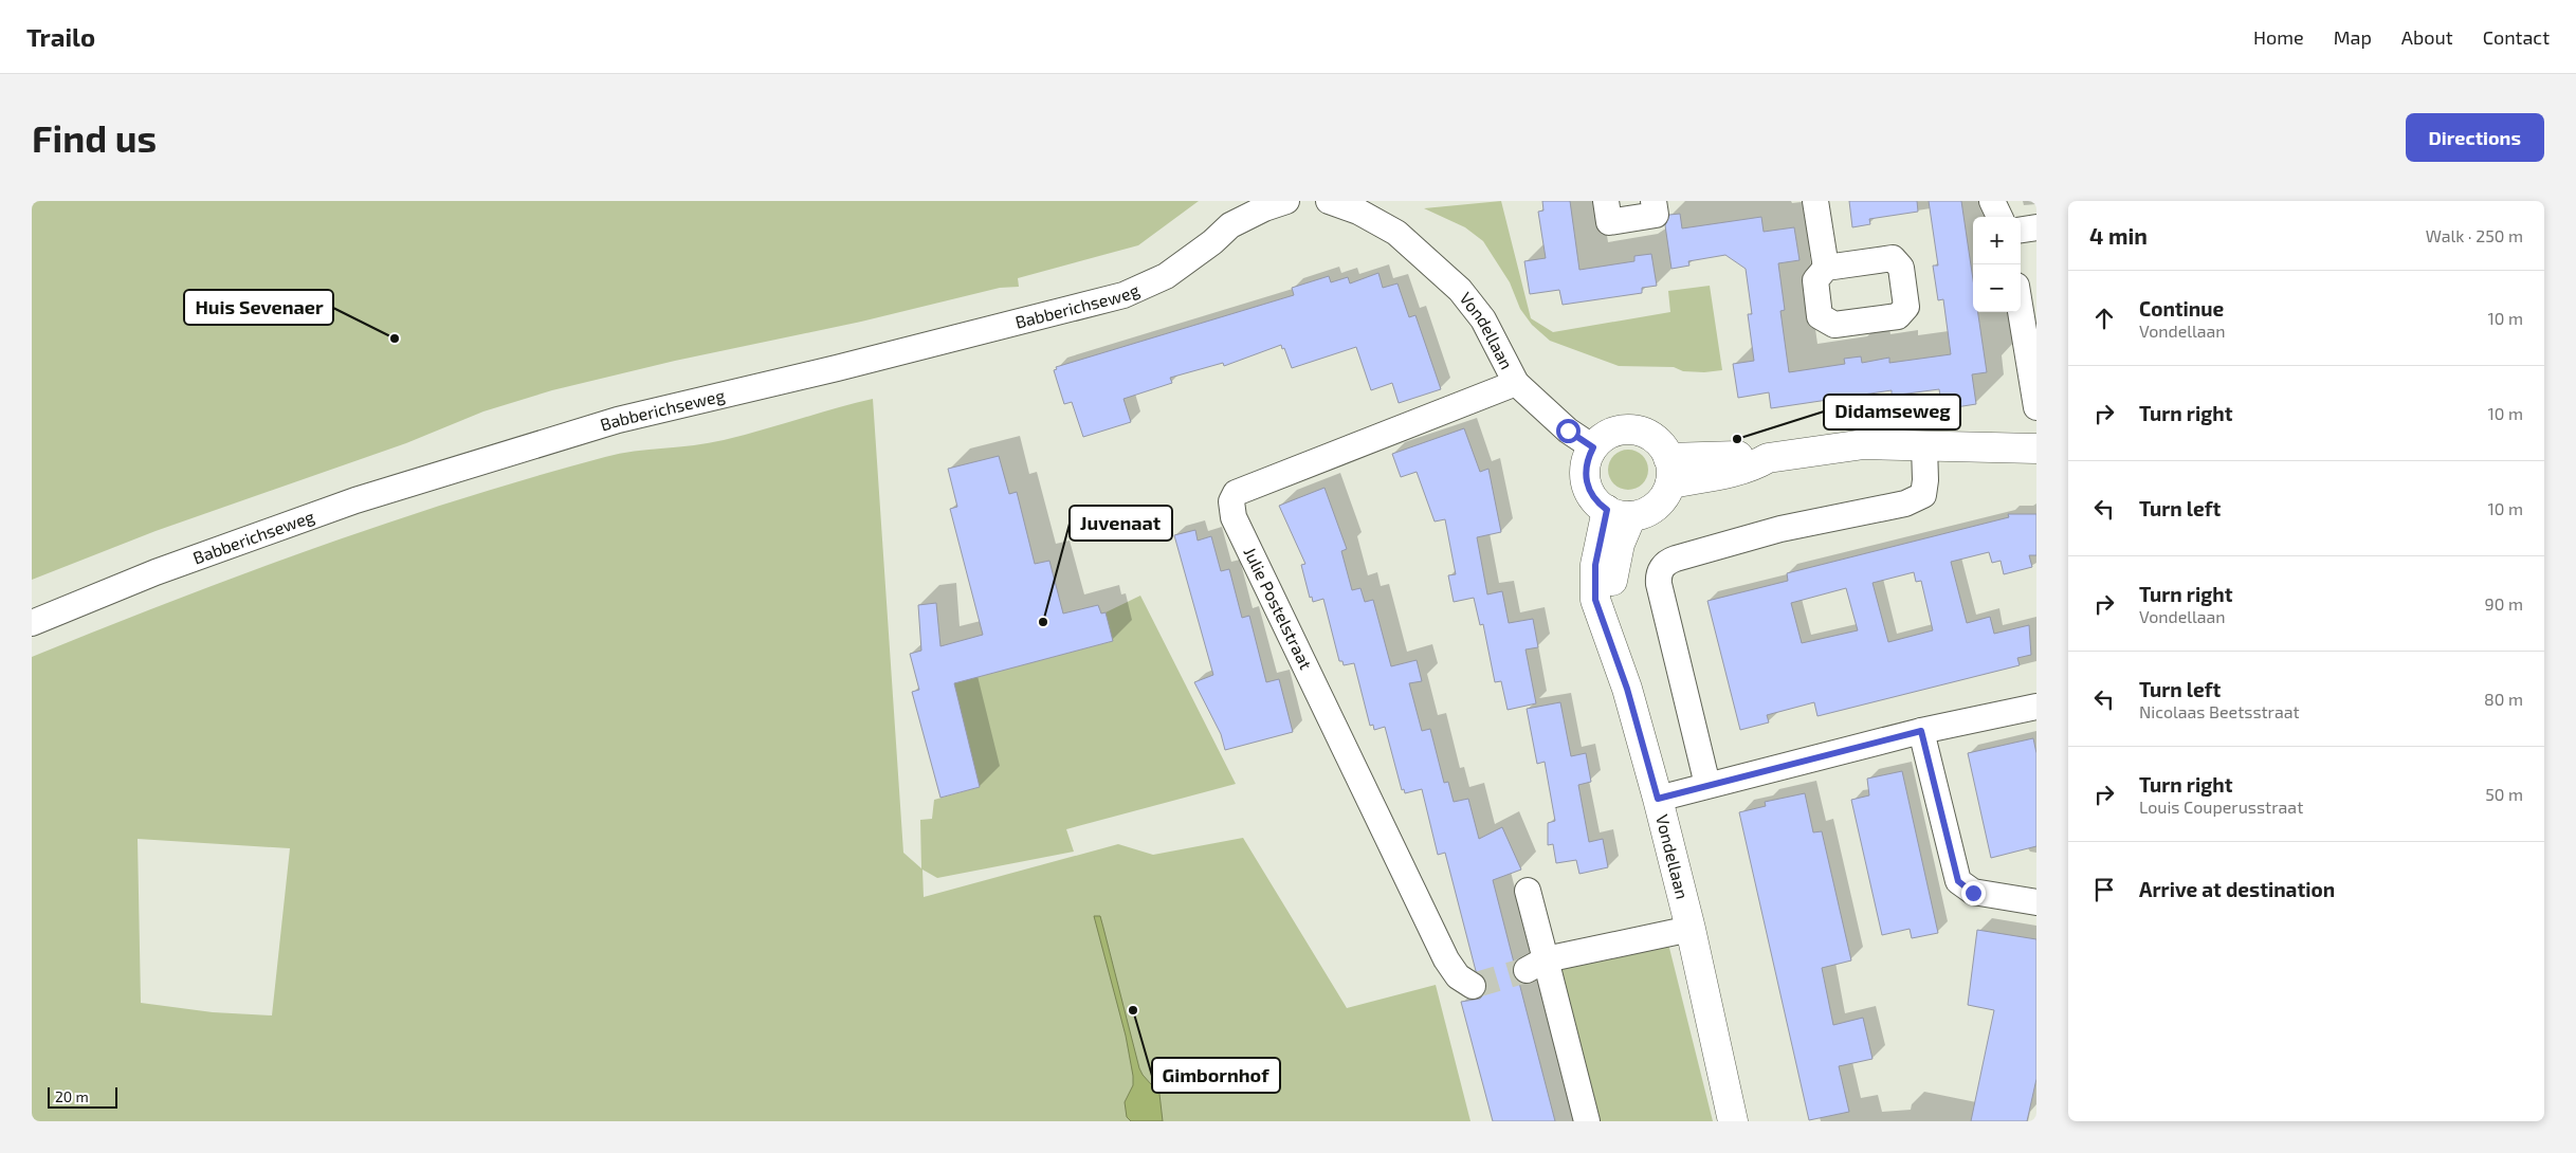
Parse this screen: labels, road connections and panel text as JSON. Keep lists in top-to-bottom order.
{
  "streets": {
    "street": ["Babberichseweg", "Vondellaan", "Julie Postelstraat"]
  },
  "crossings": [
    ["Vondellaan", "Julie Postelstraat"]
  ],
  "places": [
    "Huis Sevenaer",
    "Didamseweg",
    "Juvenaat",
    "Gimbornhof"
  ],
  "scale_bar": "20 m",
  "page": {
    "header": "Trailo",
    "nav": [
      "Home",
      "Map",
      "About",
      "Contact"
    ],
    "buttons": "Directions",
    "title": "Find us",
    "heading": ["4 min", "Walk · 250 m"],
    "map_buttons": ["+", "−"],
    "list": [
      ["Continue", "Vondellaan", "10 m"],
      ["Turn right", "10 m"],
      ["Turn left", "10 m"],
      ["Turn right", "Vondellaan", "90 m"],
      ["Turn left", "Nicolaas Beetsstraat", "80 m"],
      ["Turn right", "Louis Couperusstraat", "50 m"],
      "Arrive at destination"
    ],
    "scale": "20 m"
  }
}
